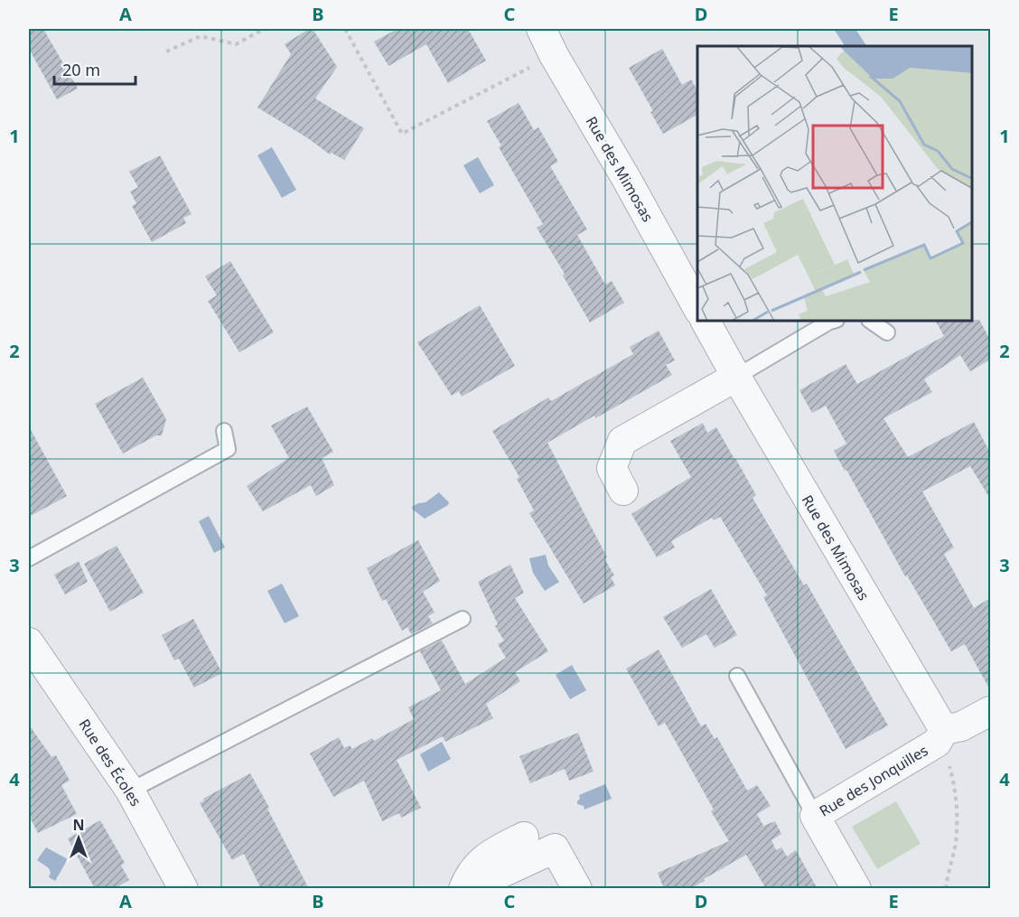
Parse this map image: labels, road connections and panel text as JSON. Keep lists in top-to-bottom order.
{
  "streets": {
    "street": ["Rue des Mimosas", "Rue des Écoles", "Rue des Jonquilles"]
  },
  "crossings": [
    ["Rue des Mimosas", "Rue des Jonquilles"]
  ],
  "scale_bar": "20 m",
  "north": "top",
  "grid": {
    "columns": [
      "A",
      "B",
      "C",
      "D",
      "E"
    ],
    "rows": [
      "1",
      "2",
      "3",
      "4"
    ]
  }
}
